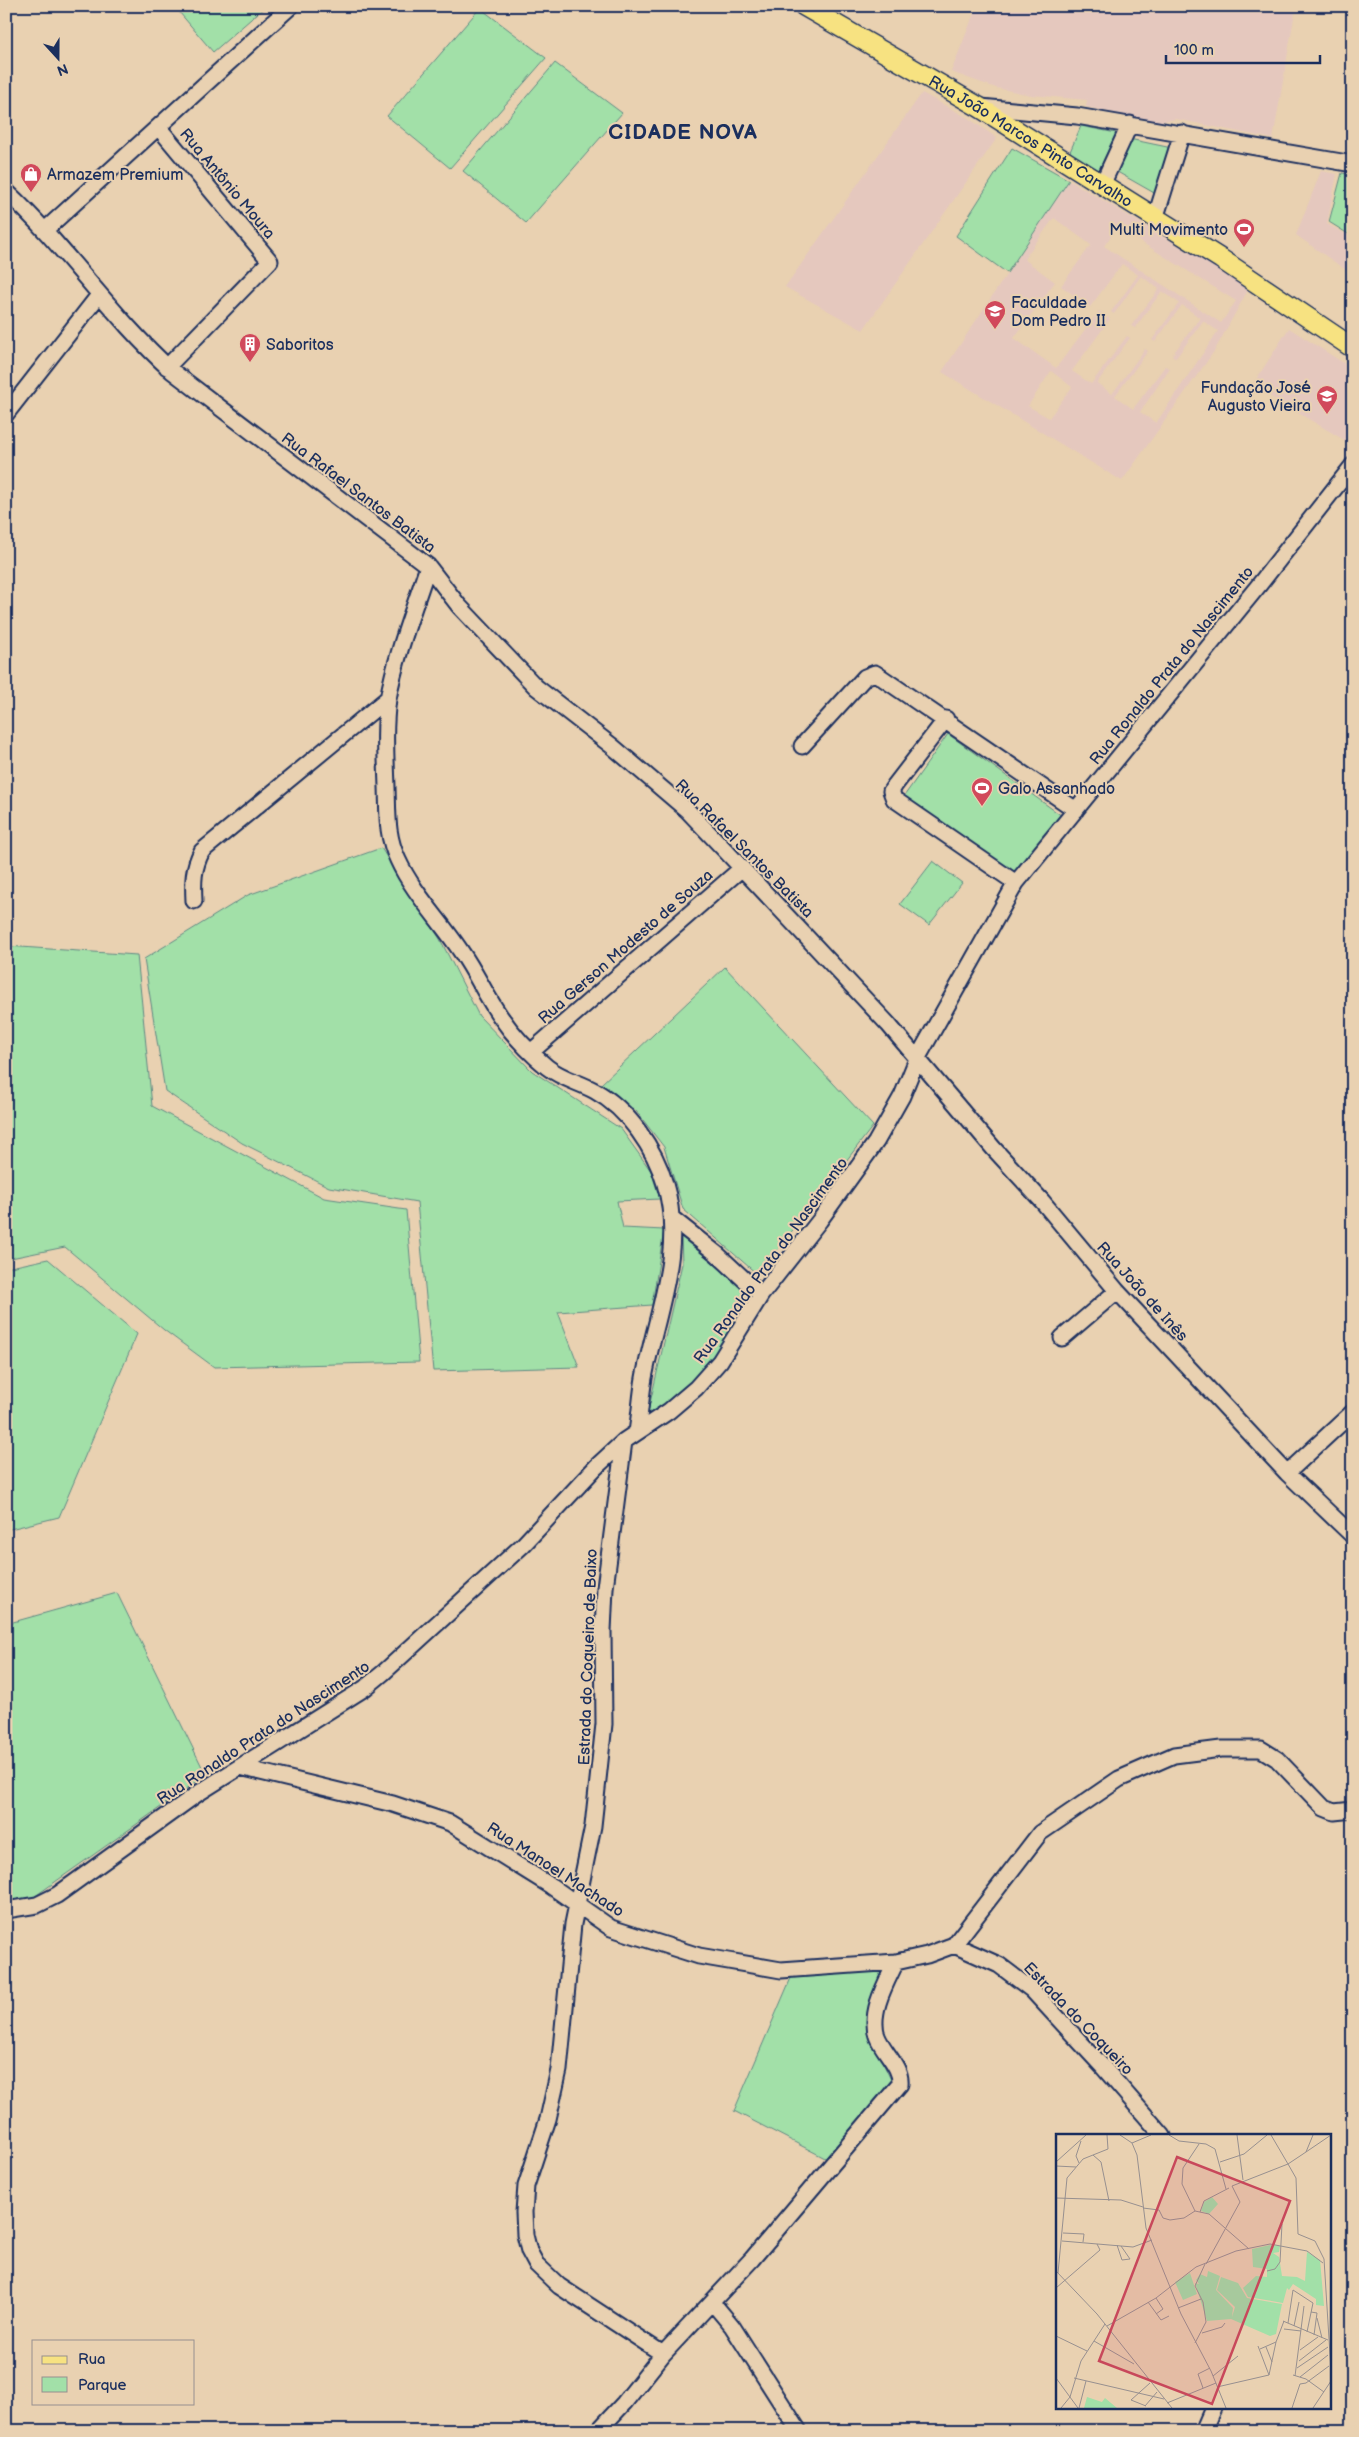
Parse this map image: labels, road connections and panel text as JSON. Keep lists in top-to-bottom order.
{
  "streets": {
    "main road": ["Rua João Marcos Pinto Carvalho"],
    "street": [
      "Rua Antônio Moura",
      "Rua Rafael Santos Batista",
      "Rua Ronaldo Prata do Nascimento",
      "Rua Gerson Modesto de Souza",
      "Rua João de Inês",
      "Estrada do Coqueiro de Baixo",
      "Rua Manoel Machado",
      "Estrada do Coqueiro"
    ]
  },
  "crossings": [
    ["Rua Antônio Moura", "Rua Rafael Santos Batista"],
    ["Rua Rafael Santos Batista", "Rua Ronaldo Prata do Nascimento"],
    ["Rua Rafael Santos Batista", "Rua Gerson Modesto de Souza"],
    ["Rua Rafael Santos Batista", "Rua João de Inês"],
    ["Rua Ronaldo Prata do Nascimento", "Rua João de Inês"],
    ["Rua Ronaldo Prata do Nascimento", "Estrada do Coqueiro de Baixo"],
    ["Rua Ronaldo Prata do Nascimento", "Rua Manoel Machado"],
    ["Estrada do Coqueiro de Baixo", "Rua Manoel Machado"],
    ["Rua Manoel Machado", "Estrada do Coqueiro"]
  ],
  "districts": ["CIDADE NOVA"],
  "places": {
    "shop": ["Armazem Premium"],
    "sports": ["Multi Movimento", "Galo Assanhado"],
    "school or university": ["Faculdade Dom Pedro II", "Fundação José Augusto Vieira"],
    "building": ["Saboritos"]
  },
  "legend": ["Rua", "Parque"],
  "scale_bar": "100 m",
  "north": "bottom"
}
